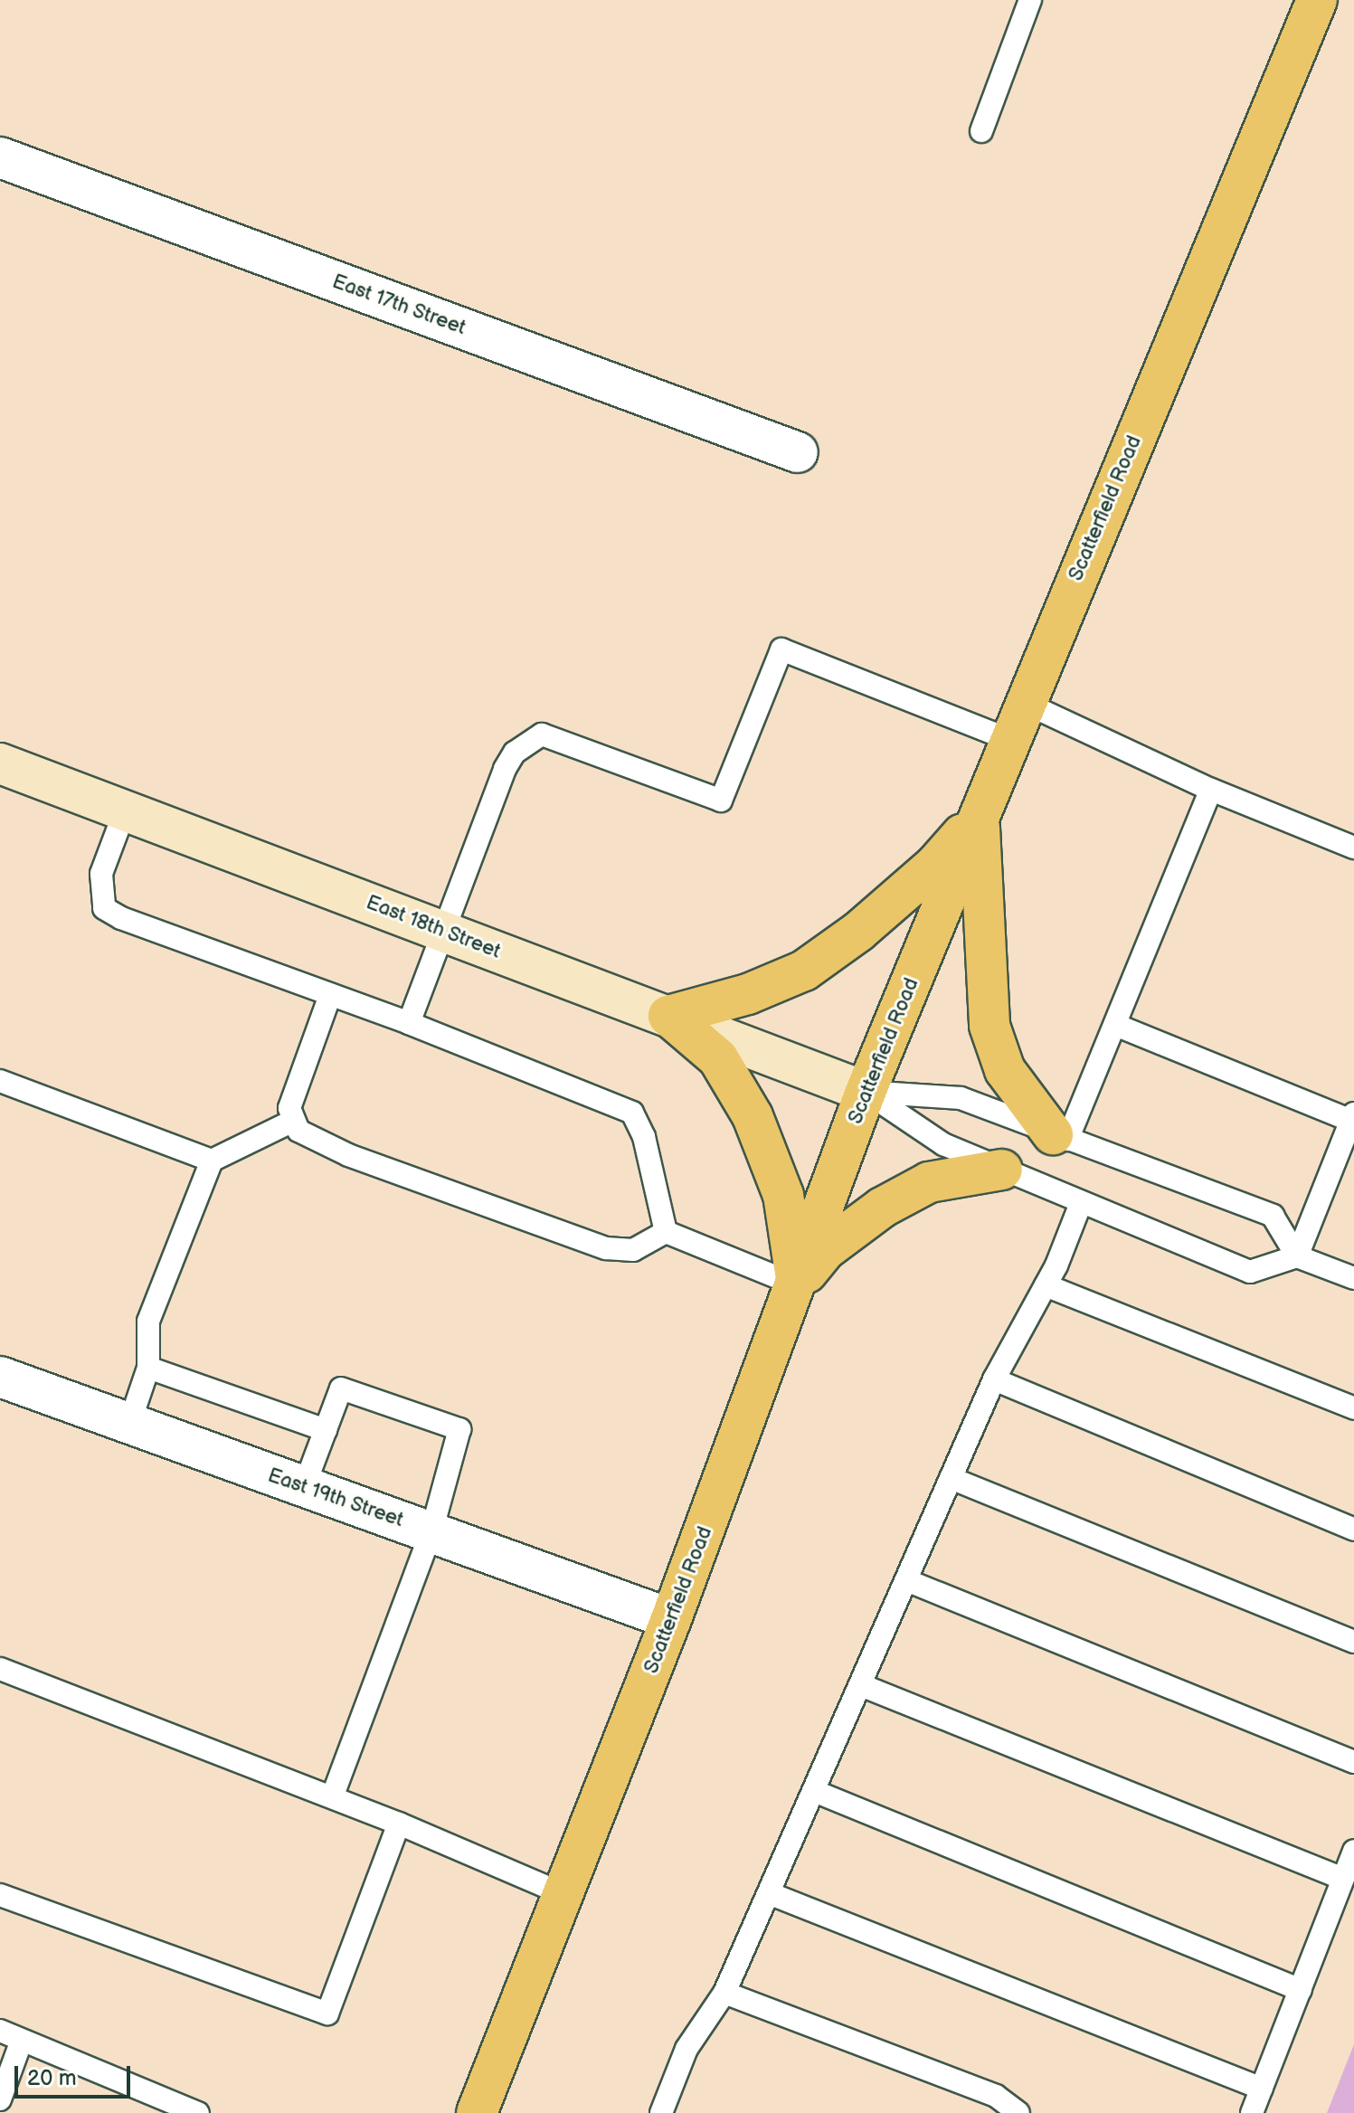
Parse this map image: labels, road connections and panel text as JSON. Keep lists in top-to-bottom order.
{
  "streets": {
    "main road": ["Scatterfield Road"],
    "street": ["East 17th Street", "East 18th Street", "East 19th Street"]
  },
  "crossings": [
    ["Scatterfield Road", "East 18th Street"],
    ["Scatterfield Road", "East 19th Street"]
  ],
  "scale_bar": "20 m"
}
